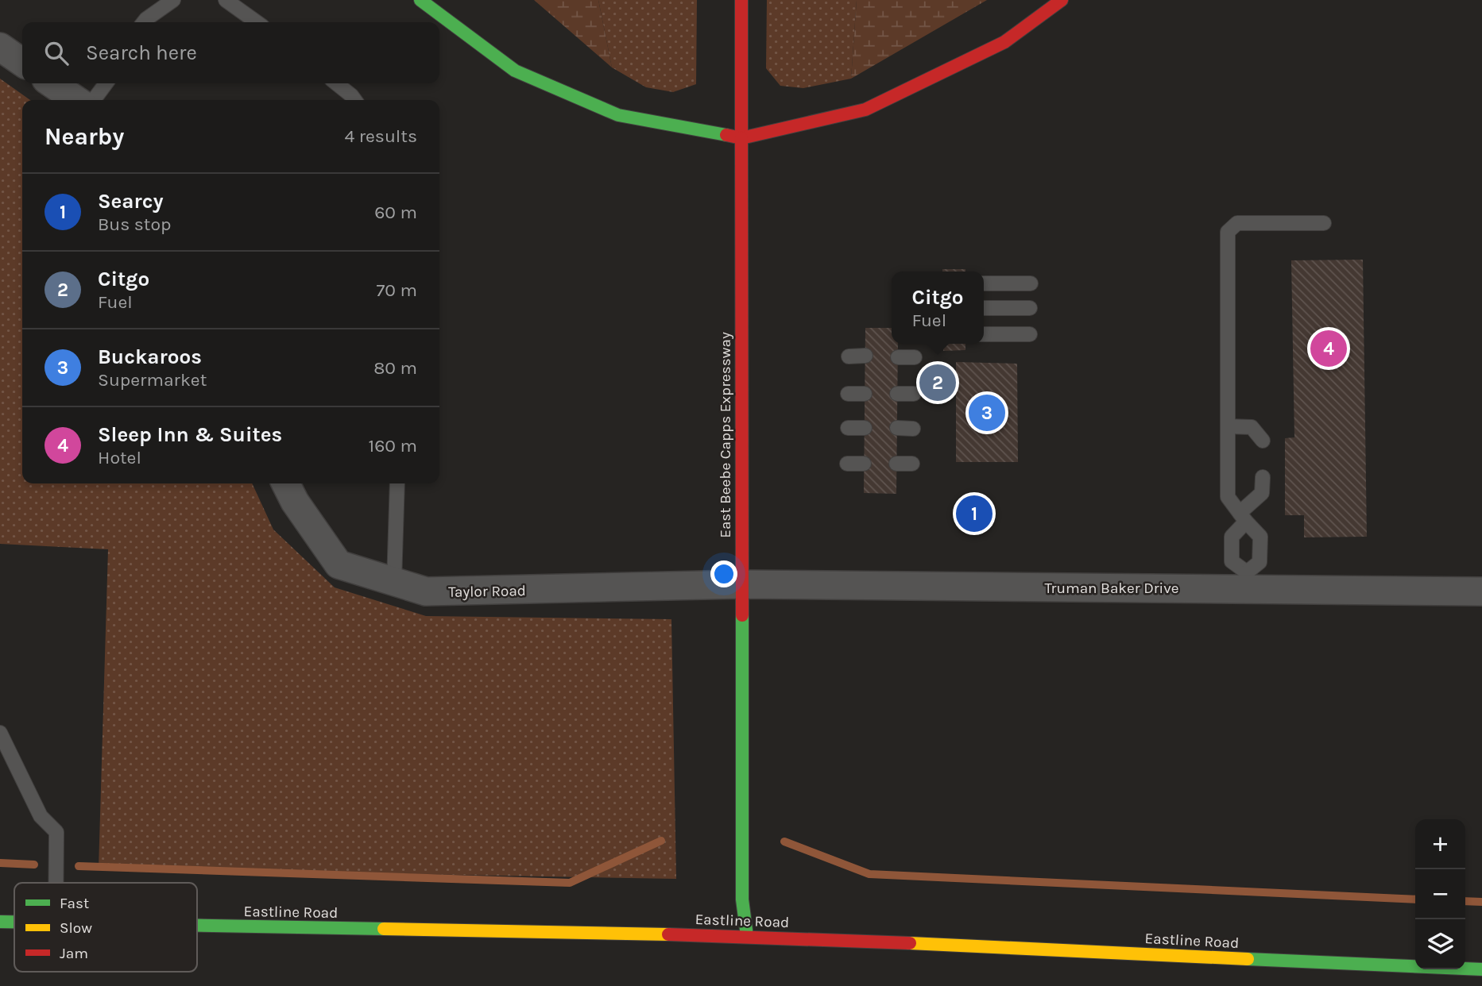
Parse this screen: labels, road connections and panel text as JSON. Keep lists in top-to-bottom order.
{
  "streets": {
    "main road": ["East Beebe Capps Expressway", "Eastline Road"],
    "street": ["Truman Baker Drive", "Taylor Road"]
  },
  "crossings": [
    ["East Beebe Capps Expressway", "Truman Baker Drive"],
    ["East Beebe Capps Expressway", "Taylor Road"],
    ["East Beebe Capps Expressway", "Eastline Road"],
    ["Truman Baker Drive", "Taylor Road"]
  ],
  "legend": ["Fast", "Slow", "Jam"],
  "page": {
    "search": "Search here",
    "heading": ["Nearby", "4 results"],
    "list": [
      {
        "mark": "1",
        "name": "Searcy",
        "note": "Bus stop",
        "value": "60 m"
      },
      {
        "mark": "2",
        "name": "Citgo",
        "note": "Fuel",
        "value": "70 m"
      },
      {
        "mark": "3",
        "name": "Buckaroos",
        "note": "Supermarket",
        "value": "80 m"
      },
      {
        "mark": "4",
        "name": "Sleep Inn & Suites",
        "note": "Hotel",
        "value": "160 m"
      }
    ],
    "popup": ["Citgo", "Fuel"],
    "pins": [
      "4",
      "2",
      "3",
      "1"
    ],
    "map_buttons": ["+", "−"]
  }
}
